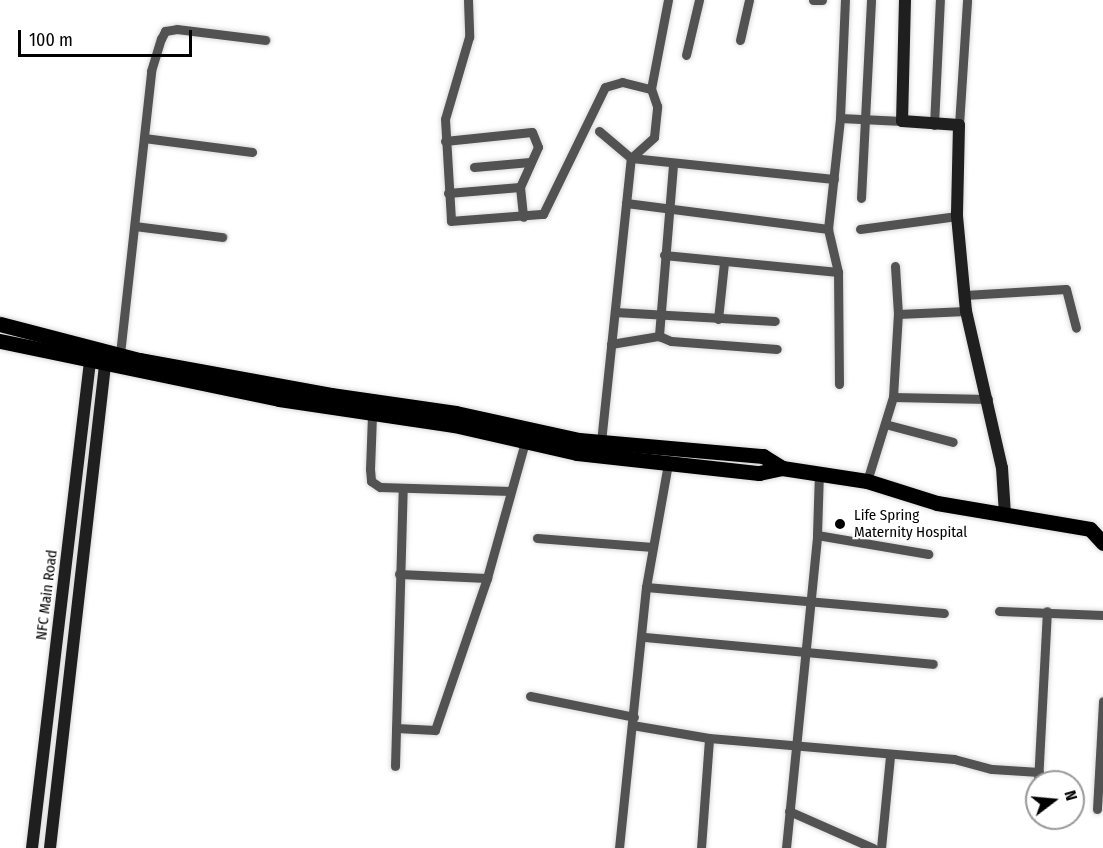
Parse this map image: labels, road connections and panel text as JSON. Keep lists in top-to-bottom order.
{
  "streets": {
    "main road": ["NFC Main Road"]
  },
  "places": ["Life Spring Maternity Hospital"],
  "scale_bar": "100 m",
  "north": "right"
}
